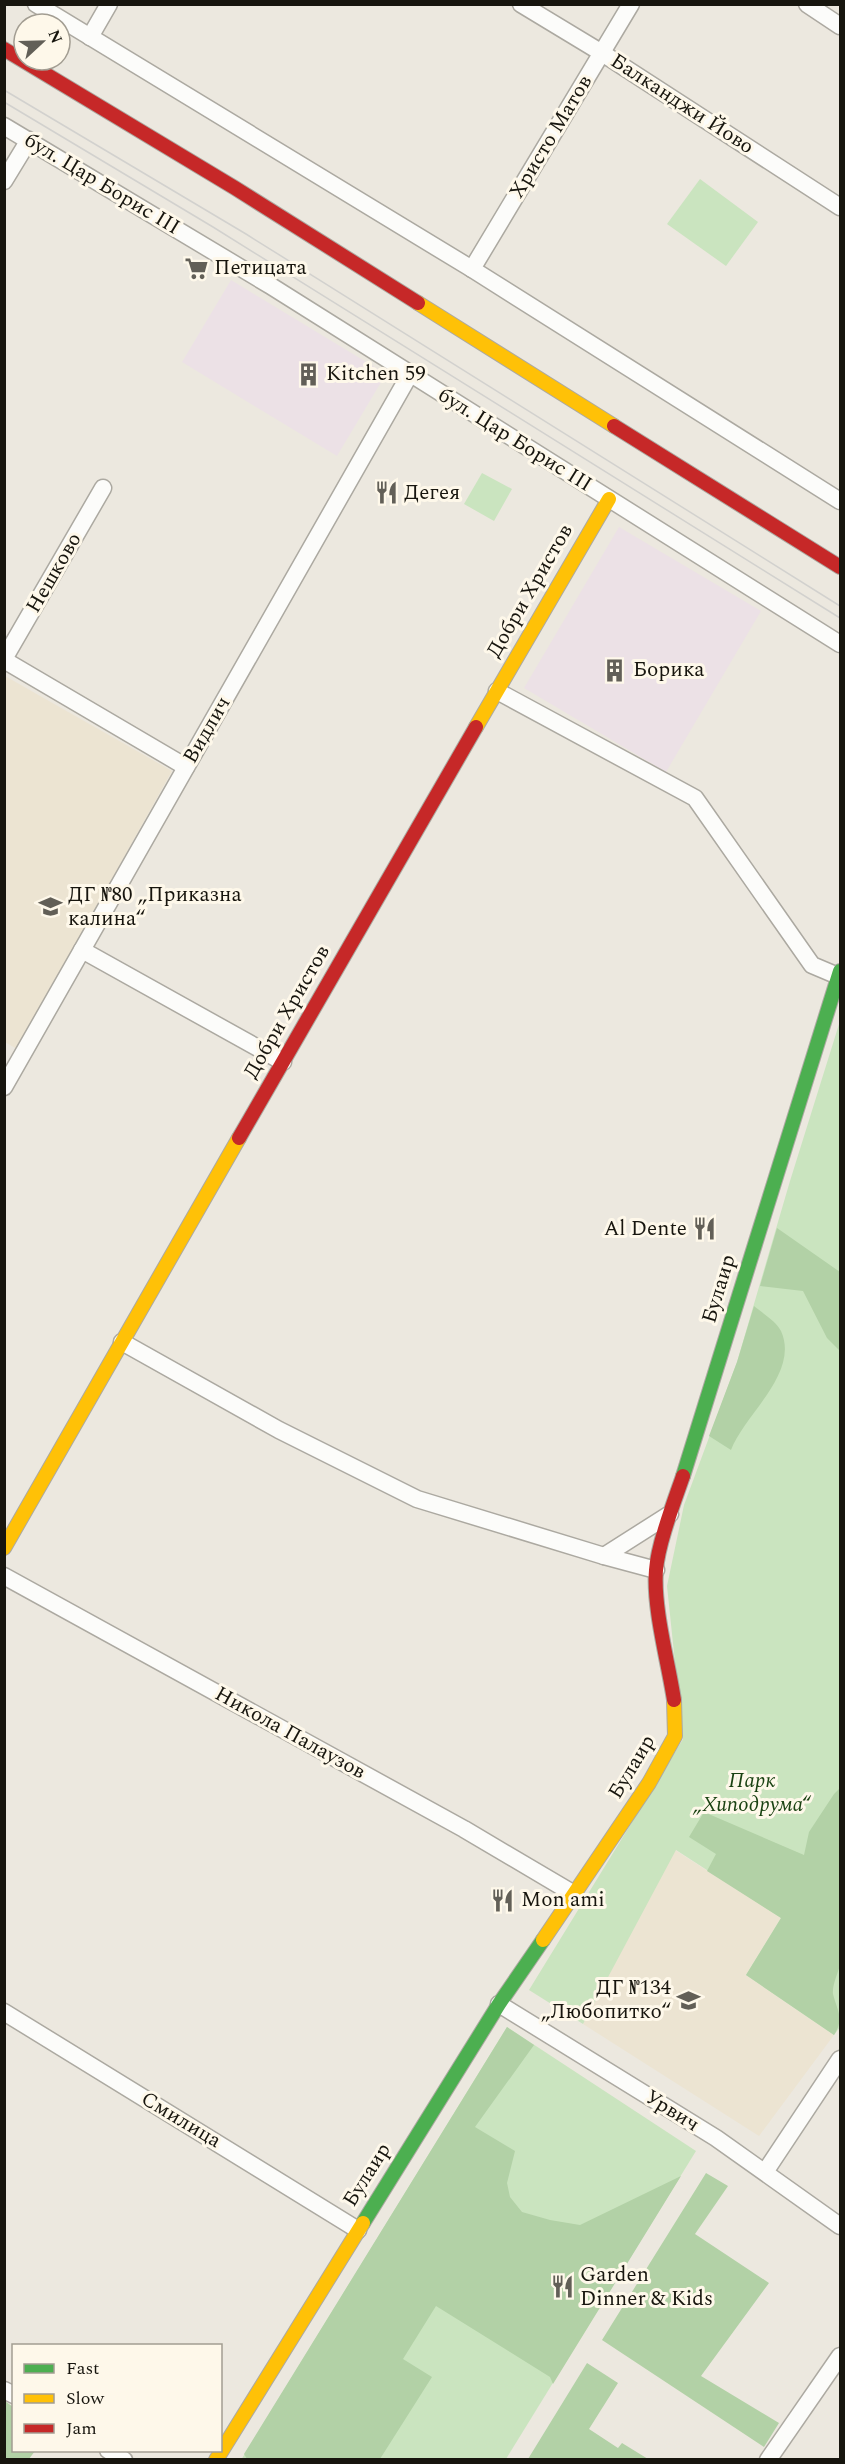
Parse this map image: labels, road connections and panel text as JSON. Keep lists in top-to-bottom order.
{
  "streets": {
    "street": [
      "Балканджи Йово",
      "Христо Матов",
      "бул. Цар Борис III",
      "Нешково",
      "Добри Христов",
      "Видлич",
      "Булаир",
      "Никола Палаузов",
      "Урвич",
      "Смилица"
    ]
  },
  "crossings": [
    ["Балканджи Йово", "Христо Матов"],
    ["бул. Цар Борис III", "Добри Христов"],
    ["бул. Цар Борис III", "Видлич"],
    ["Булаир", "Никола Палаузов"],
    ["Булаир", "Урвич"],
    ["Булаир", "Смилица"]
  ],
  "parks": ["Парк „Хиподрума“"],
  "places": {
    "supermarket": ["Петицата"],
    "building": ["Kitchen 59", "Борика"],
    "restaurant": [
      "Дегея",
      "Al Dente",
      "Mon ami",
      "Garden Dinner & Kids"
    ],
    "school or university": ["ДГ №80 „Приказна калина“", "ДГ №134 „Любопитко“"]
  },
  "legend": ["Fast", "Slow", "Jam"],
  "north": "right"
}
